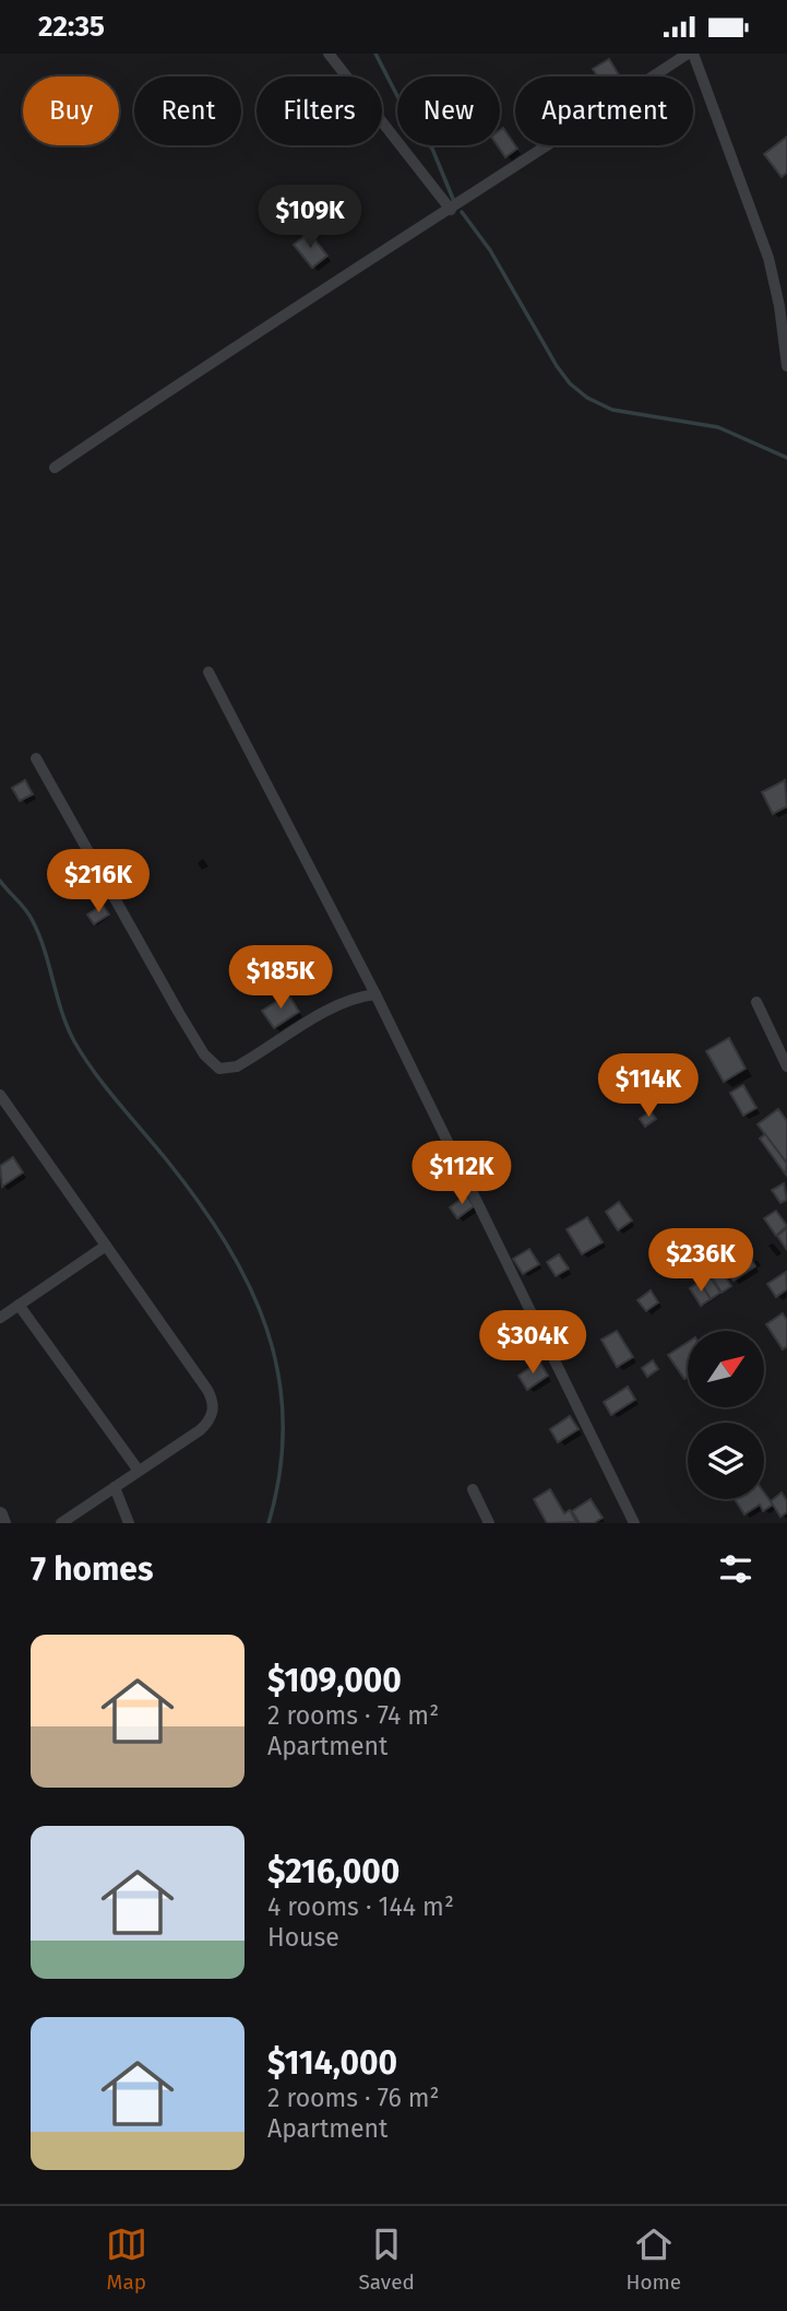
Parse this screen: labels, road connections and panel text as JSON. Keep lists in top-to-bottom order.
{
  "north": "top right",
  "page": {
    "status": "22:35",
    "chip": [
      "Buy",
      "Rent",
      "Filters",
      "New",
      "Apartment"
    ],
    "price": [
      "$109K",
      "$216K",
      "$185K",
      "$114K",
      "$112K",
      "$236K",
      "$304K"
    ],
    "heading": "7 homes",
    "list": [
      {
        "name": "$109,000",
        "note": "2 rooms · 74 m² · Apartment"
      },
      {
        "name": "$216,000",
        "note": "4 rooms · 144 m² · House"
      },
      {
        "name": "$114,000",
        "note": "2 rooms · 76 m² · Apartment"
      }
    ],
    "tabs": ["Map", "Saved", "Home"]
  }
}
